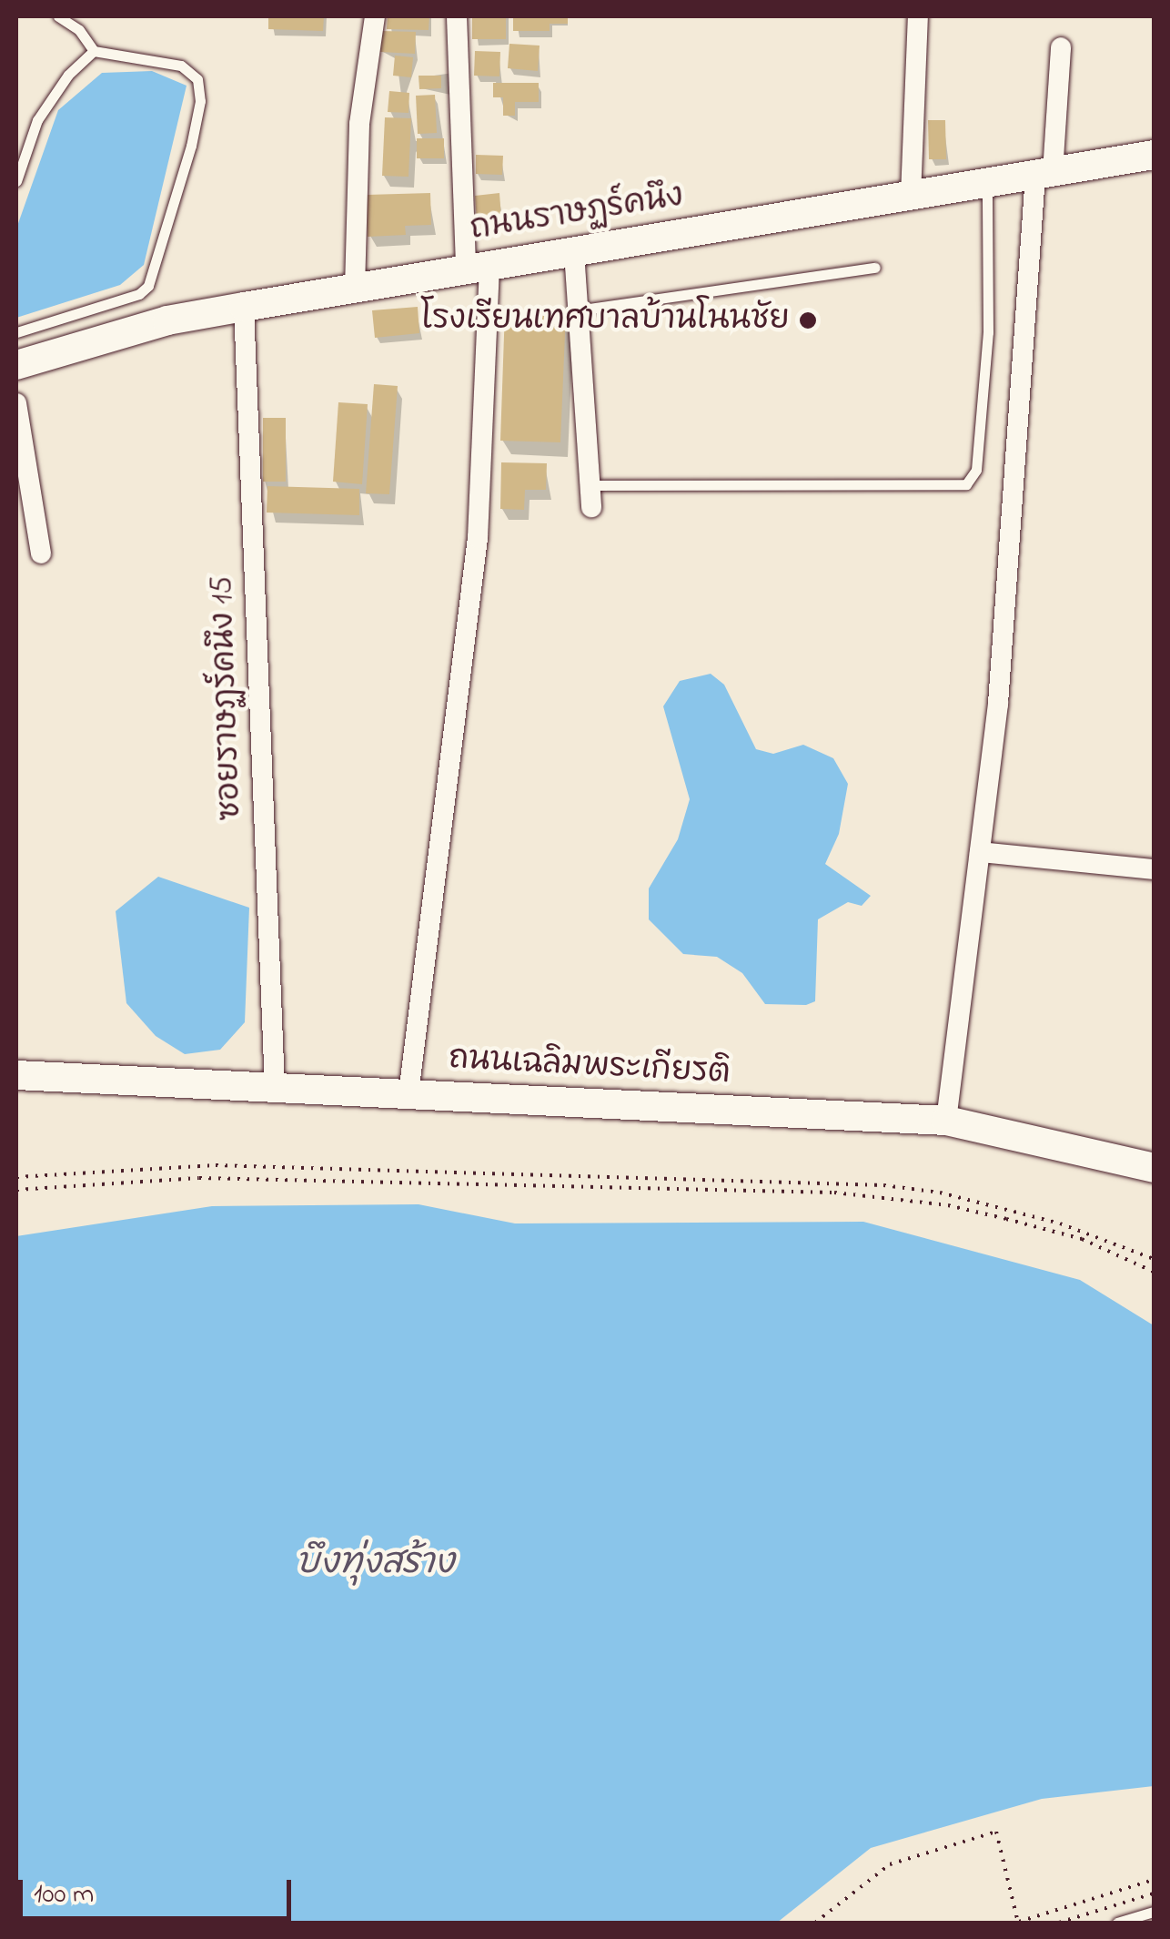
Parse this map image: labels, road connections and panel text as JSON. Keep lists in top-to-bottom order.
{
  "streets": {
    "street": ["ถนนราษฏร์คนึง", "ซอยราษฏร์คนึง 15", "ถนนเฉลิมพระเกียรติ"]
  },
  "crossings": [
    ["ถนนราษฏร์คนึง", "ซอยราษฏร์คนึง 15"],
    ["ซอยราษฏร์คนึง 15", "ถนนเฉลิมพระเกียรติ"]
  ],
  "water": ["บึงทุ่งสร้าง"],
  "places": ["โรงเรียนเทศบาลบ้านโนนชัย"],
  "scale_bar": "100 m"
}
